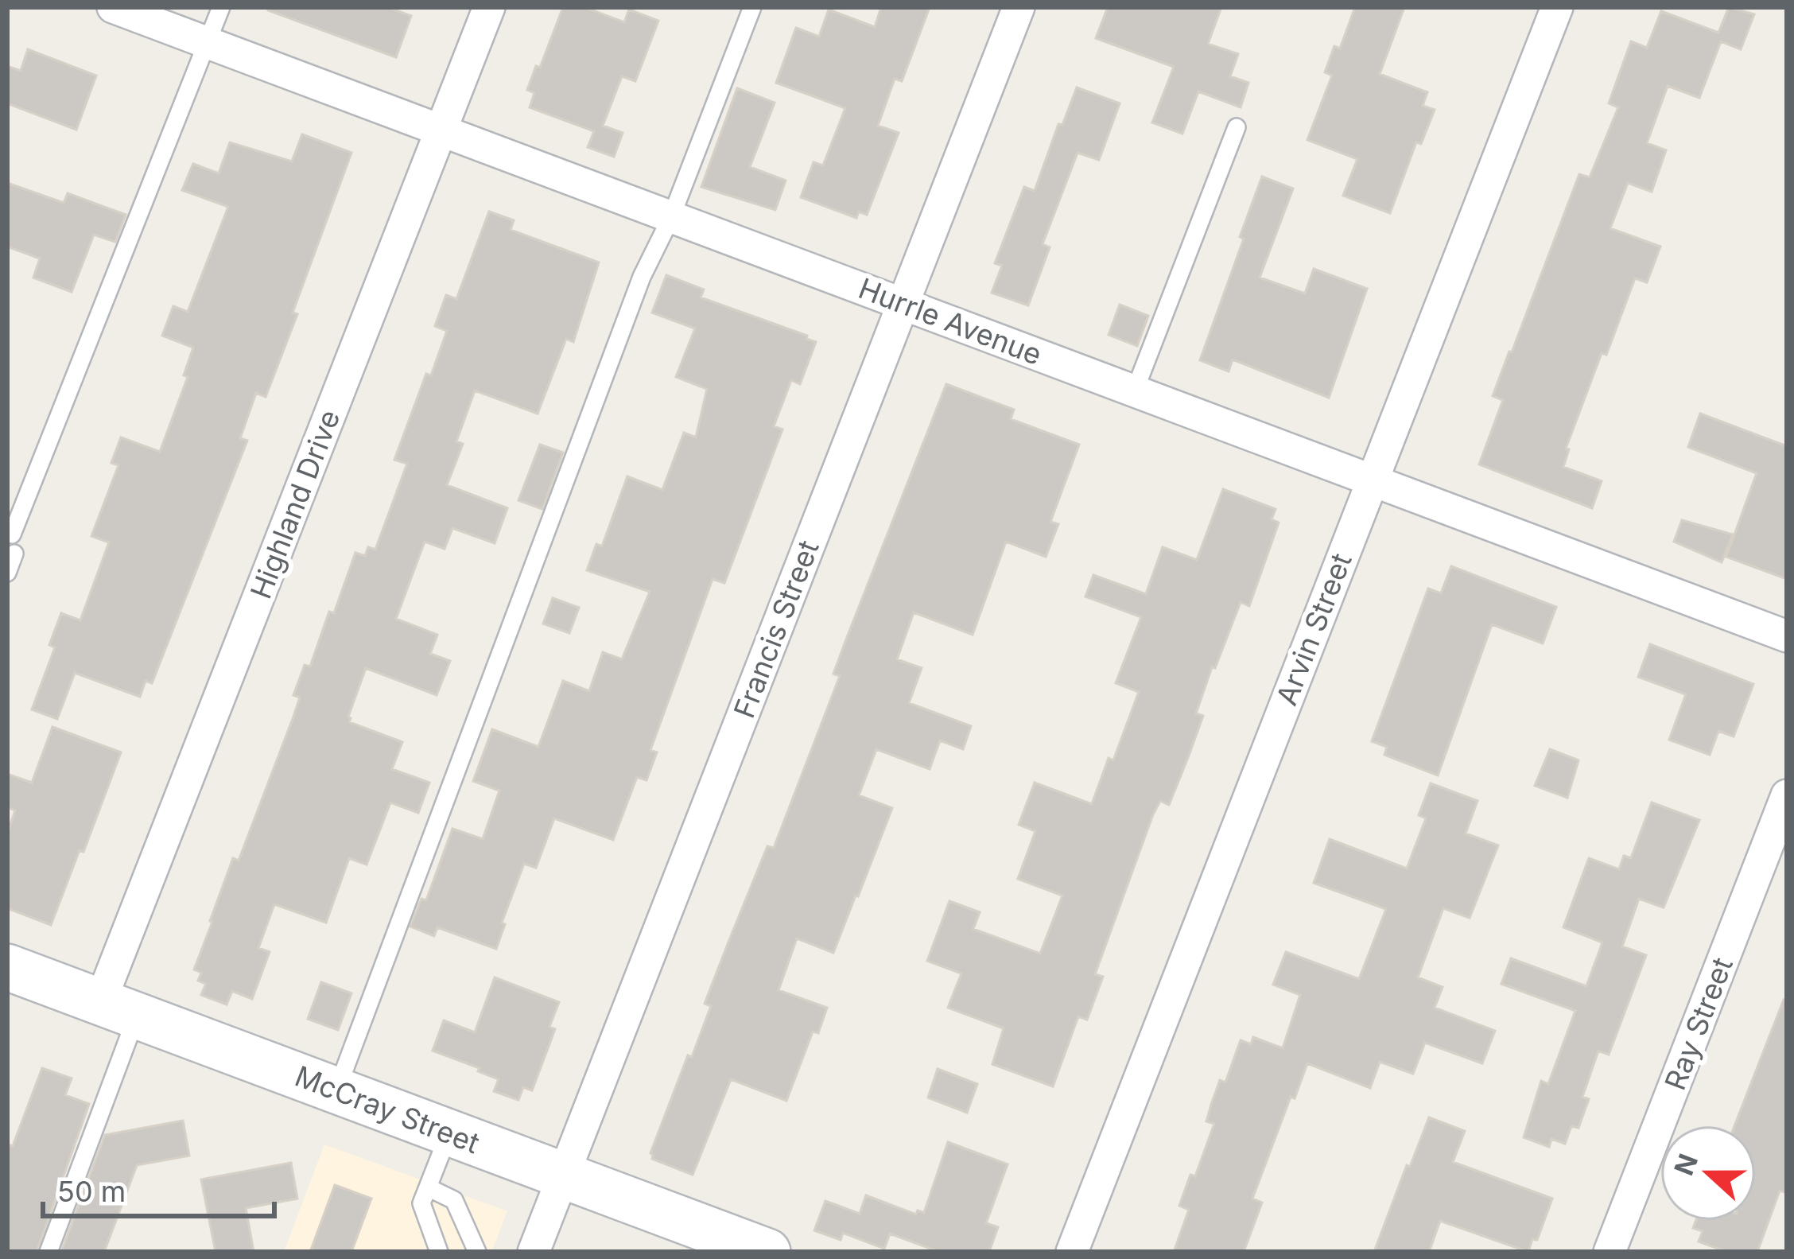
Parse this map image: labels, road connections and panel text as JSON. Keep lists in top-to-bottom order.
{
  "streets": {
    "street": [
      "Hurrle Avenue",
      "Highland Drive",
      "Francis Street",
      "Arvin Street",
      "Ray Street",
      "McCray Street"
    ]
  },
  "crossings": [
    ["Hurrle Avenue", "Highland Drive"],
    ["Hurrle Avenue", "Francis Street"],
    ["Hurrle Avenue", "Arvin Street"],
    ["Highland Drive", "McCray Street"],
    ["Francis Street", "McCray Street"]
  ],
  "scale_bar": "50 m",
  "north": "left"
}
